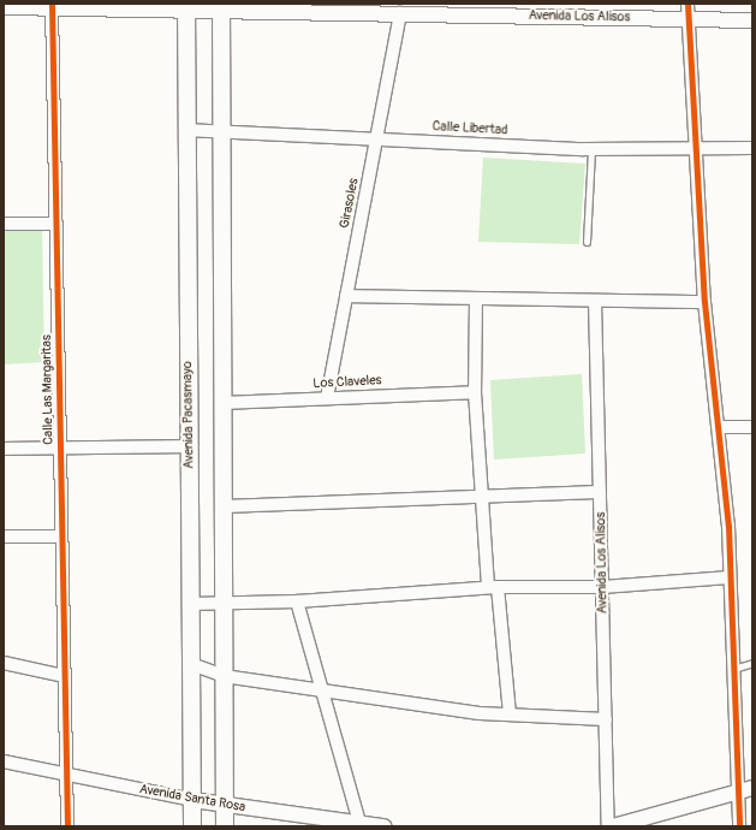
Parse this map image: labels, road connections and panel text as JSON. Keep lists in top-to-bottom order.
{
  "streets": {
    "main road": ["Avenida Pacasmayo"],
    "street": [
      "Avenida Los Alisos",
      "Calle Libertad",
      "Girasoles",
      "Los Claveles",
      "Calle Las Margaritas",
      "Avenida Santa Rosa"
    ]
  },
  "crossings": [
    ["Avenida Los Alisos", "Girasoles"],
    ["Avenida Los Alisos", "Calle Las Margaritas"],
    ["Avenida Los Alisos", "Avenida Pacasmayo"],
    ["Calle Libertad", "Girasoles"],
    ["Calle Libertad", "Avenida Pacasmayo"],
    ["Girasoles", "Los Claveles"],
    ["Calle Las Margaritas", "Avenida Santa Rosa"],
    ["Avenida Pacasmayo", "Avenida Santa Rosa"]
  ]
}
